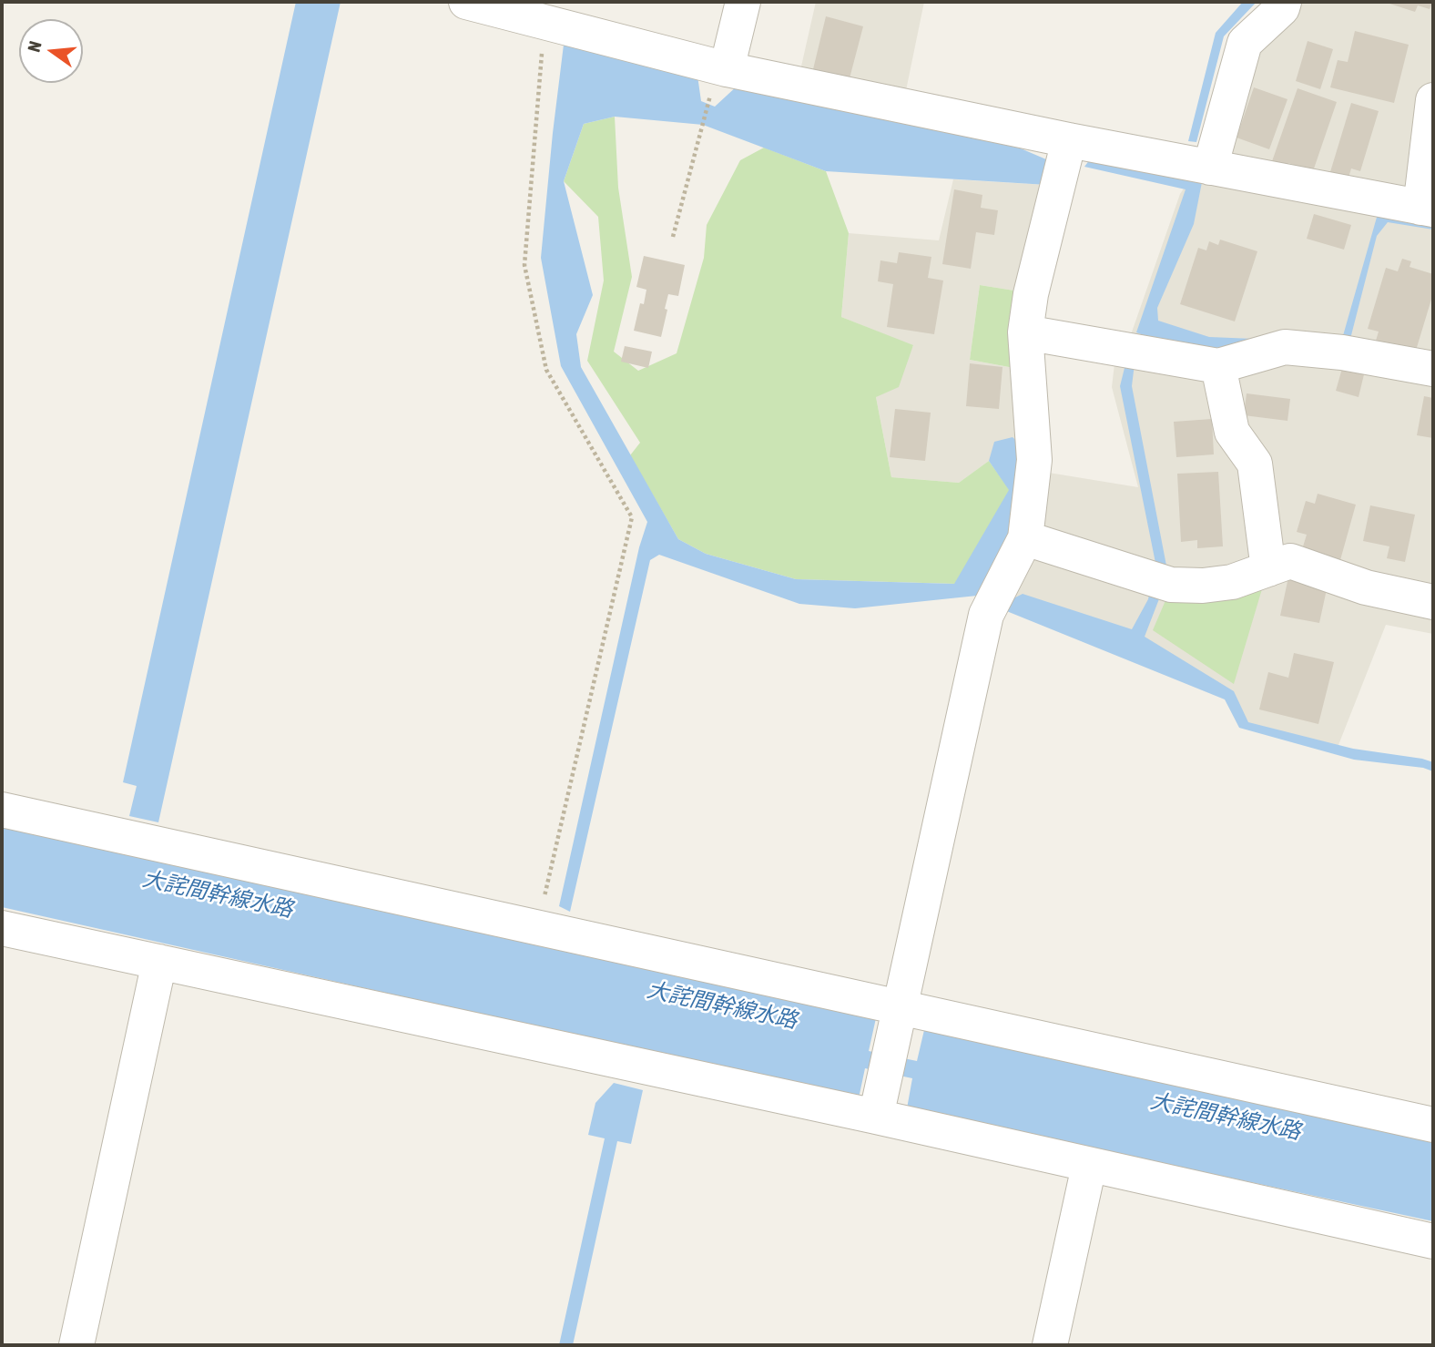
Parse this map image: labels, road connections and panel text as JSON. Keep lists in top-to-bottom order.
{
  "water": ["大詫間幹線水路"],
  "north": "left"
}
